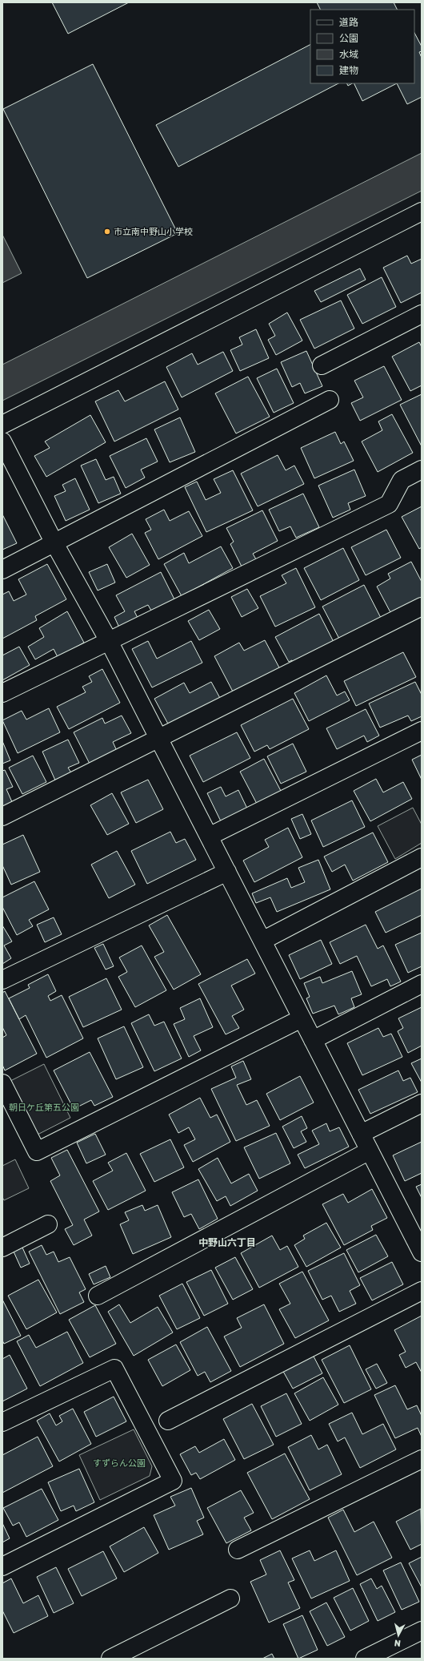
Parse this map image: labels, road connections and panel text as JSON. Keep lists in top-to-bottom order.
{
  "districts": ["中野山六丁目"],
  "parks": ["朝日ケ丘第五公園", "すずらん公園"],
  "places": ["市立南中野山小学校"],
  "legend": [
    "道路",
    "公園",
    "水域",
    "建物"
  ],
  "north": "bottom"
}
